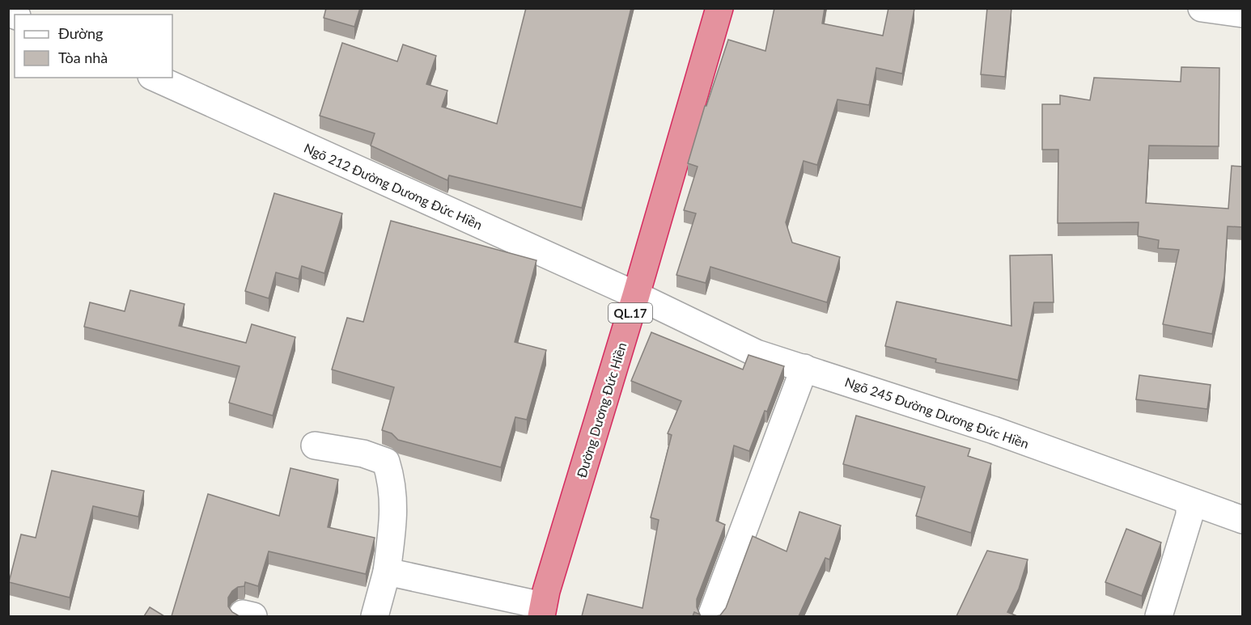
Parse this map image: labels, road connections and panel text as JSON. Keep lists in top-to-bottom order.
{
  "streets": {
    "highway": ["QL.17", "Đường Dương Đức Hiền"],
    "street": ["Ngõ 212 Đường Dương Đức Hiền", "Ngõ 245 Đường Dương Đức Hiền"]
  },
  "crossings": [
    ["Ngõ 212 Đường Dương Đức Hiền", "Đường Dương Đức Hiền"],
    ["Ngõ 212 Đường Dương Đức Hiền", "Ngõ 245 Đường Dương Đức Hiền"],
    ["Đường Dương Đức Hiền", "Ngõ 245 Đường Dương Đức Hiền"]
  ],
  "legend": ["Đường", "Tòa nhà"]
}
